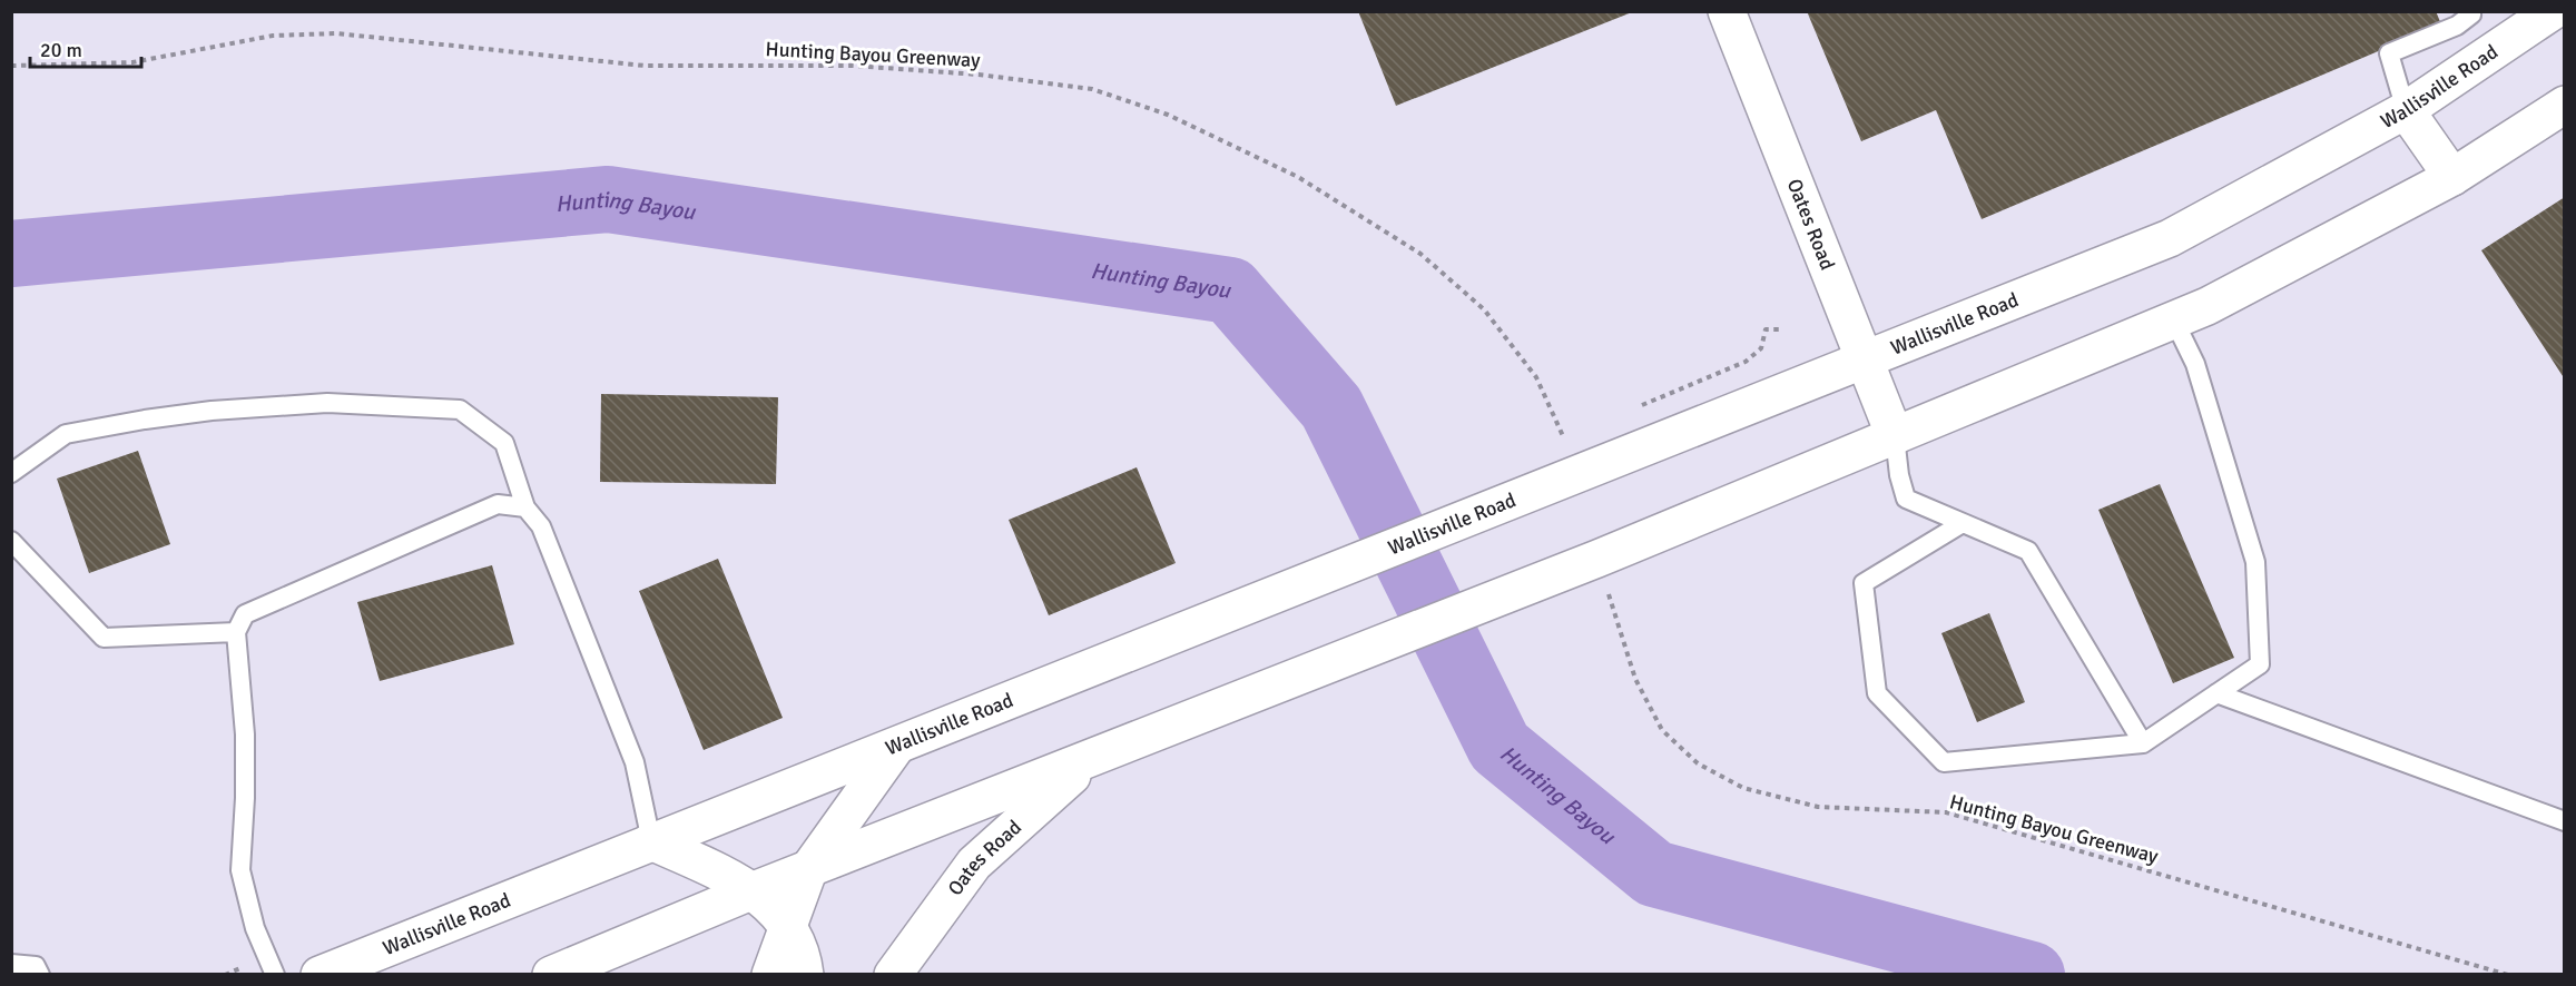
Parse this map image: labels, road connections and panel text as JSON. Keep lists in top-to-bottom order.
{
  "streets": {
    "main road": ["Wallisville Road", "Oates Road"],
    "path": ["Hunting Bayou Greenway"]
  },
  "crossings": [
    ["Hunting Bayou Greenway", "Wallisville Road"],
    ["Wallisville Road", "Oates Road"]
  ],
  "water": ["Hunting Bayou"],
  "scale_bar": "20 m"
}
